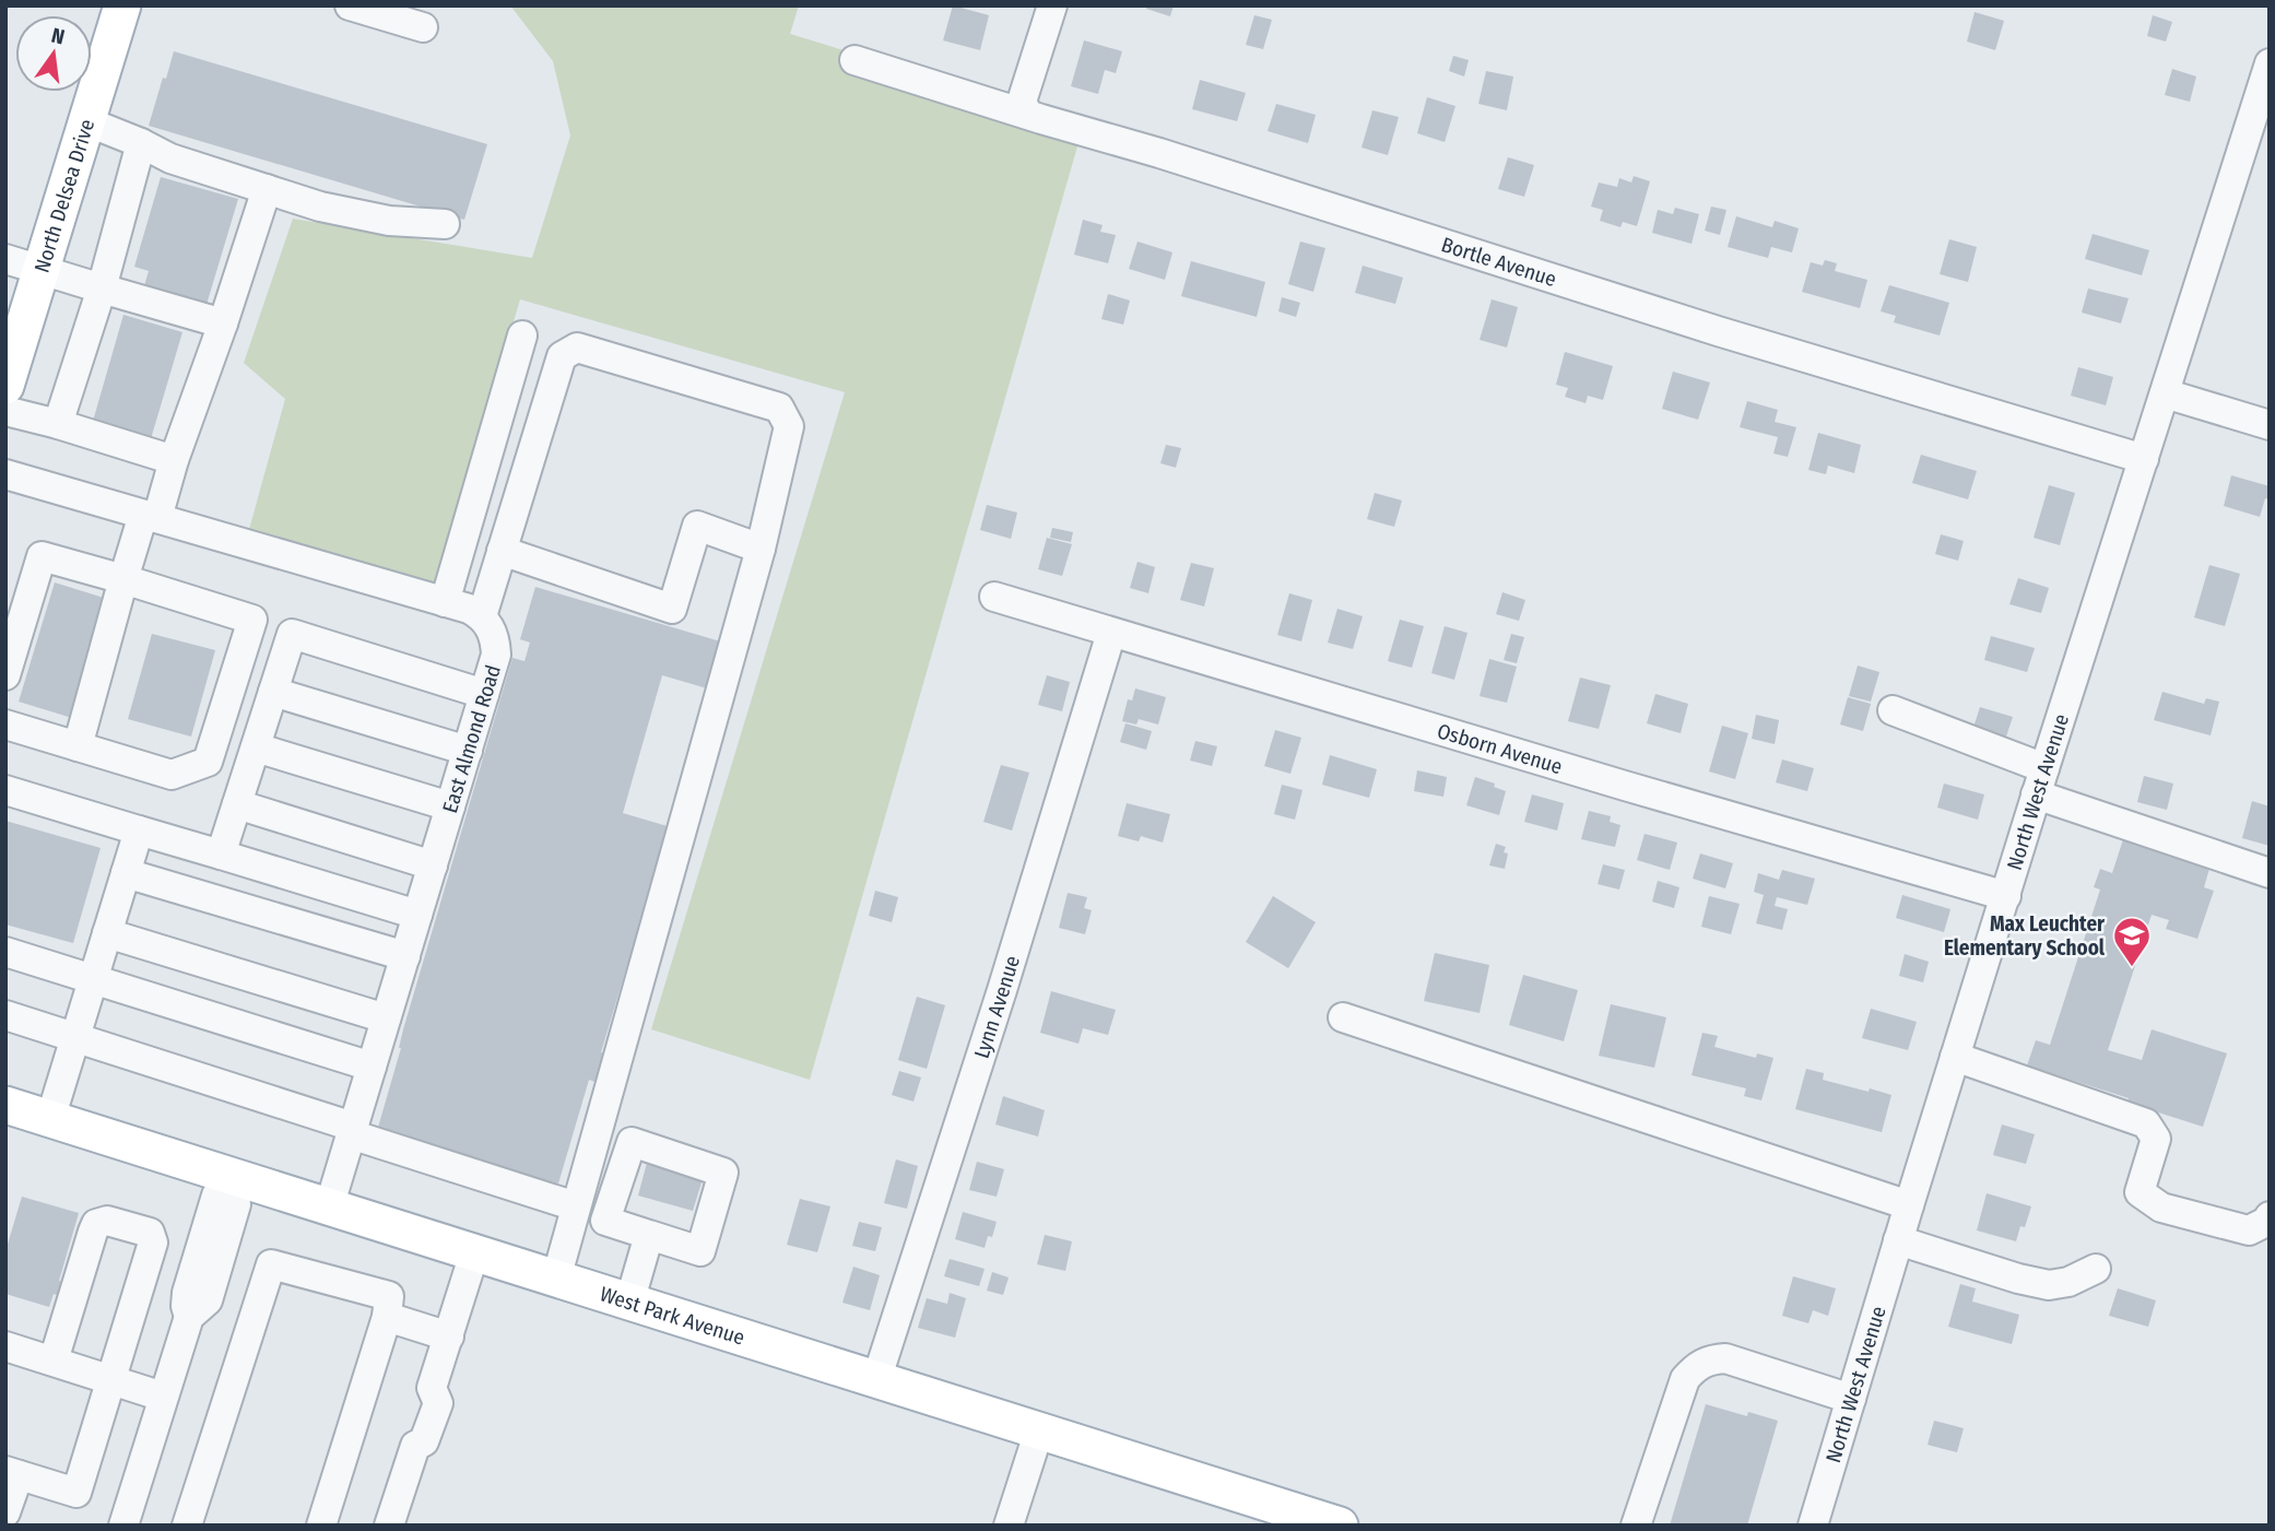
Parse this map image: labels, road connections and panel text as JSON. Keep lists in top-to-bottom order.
{
  "streets": {
    "main road": ["North Delsea Drive", "West Park Avenue"],
    "street": [
      "Bortle Avenue",
      "East Almond Road",
      "Osborn Avenue",
      "North West Avenue",
      "Lynn Avenue"
    ]
  },
  "crossings": [
    ["Bortle Avenue", "North West Avenue"],
    ["East Almond Road", "West Park Avenue"],
    ["Osborn Avenue", "North West Avenue"],
    ["Osborn Avenue", "Lynn Avenue"],
    ["Lynn Avenue", "West Park Avenue"]
  ],
  "places": {
    "school or university": ["Max Leuchter Elementary School"]
  },
  "north": "top"
}
